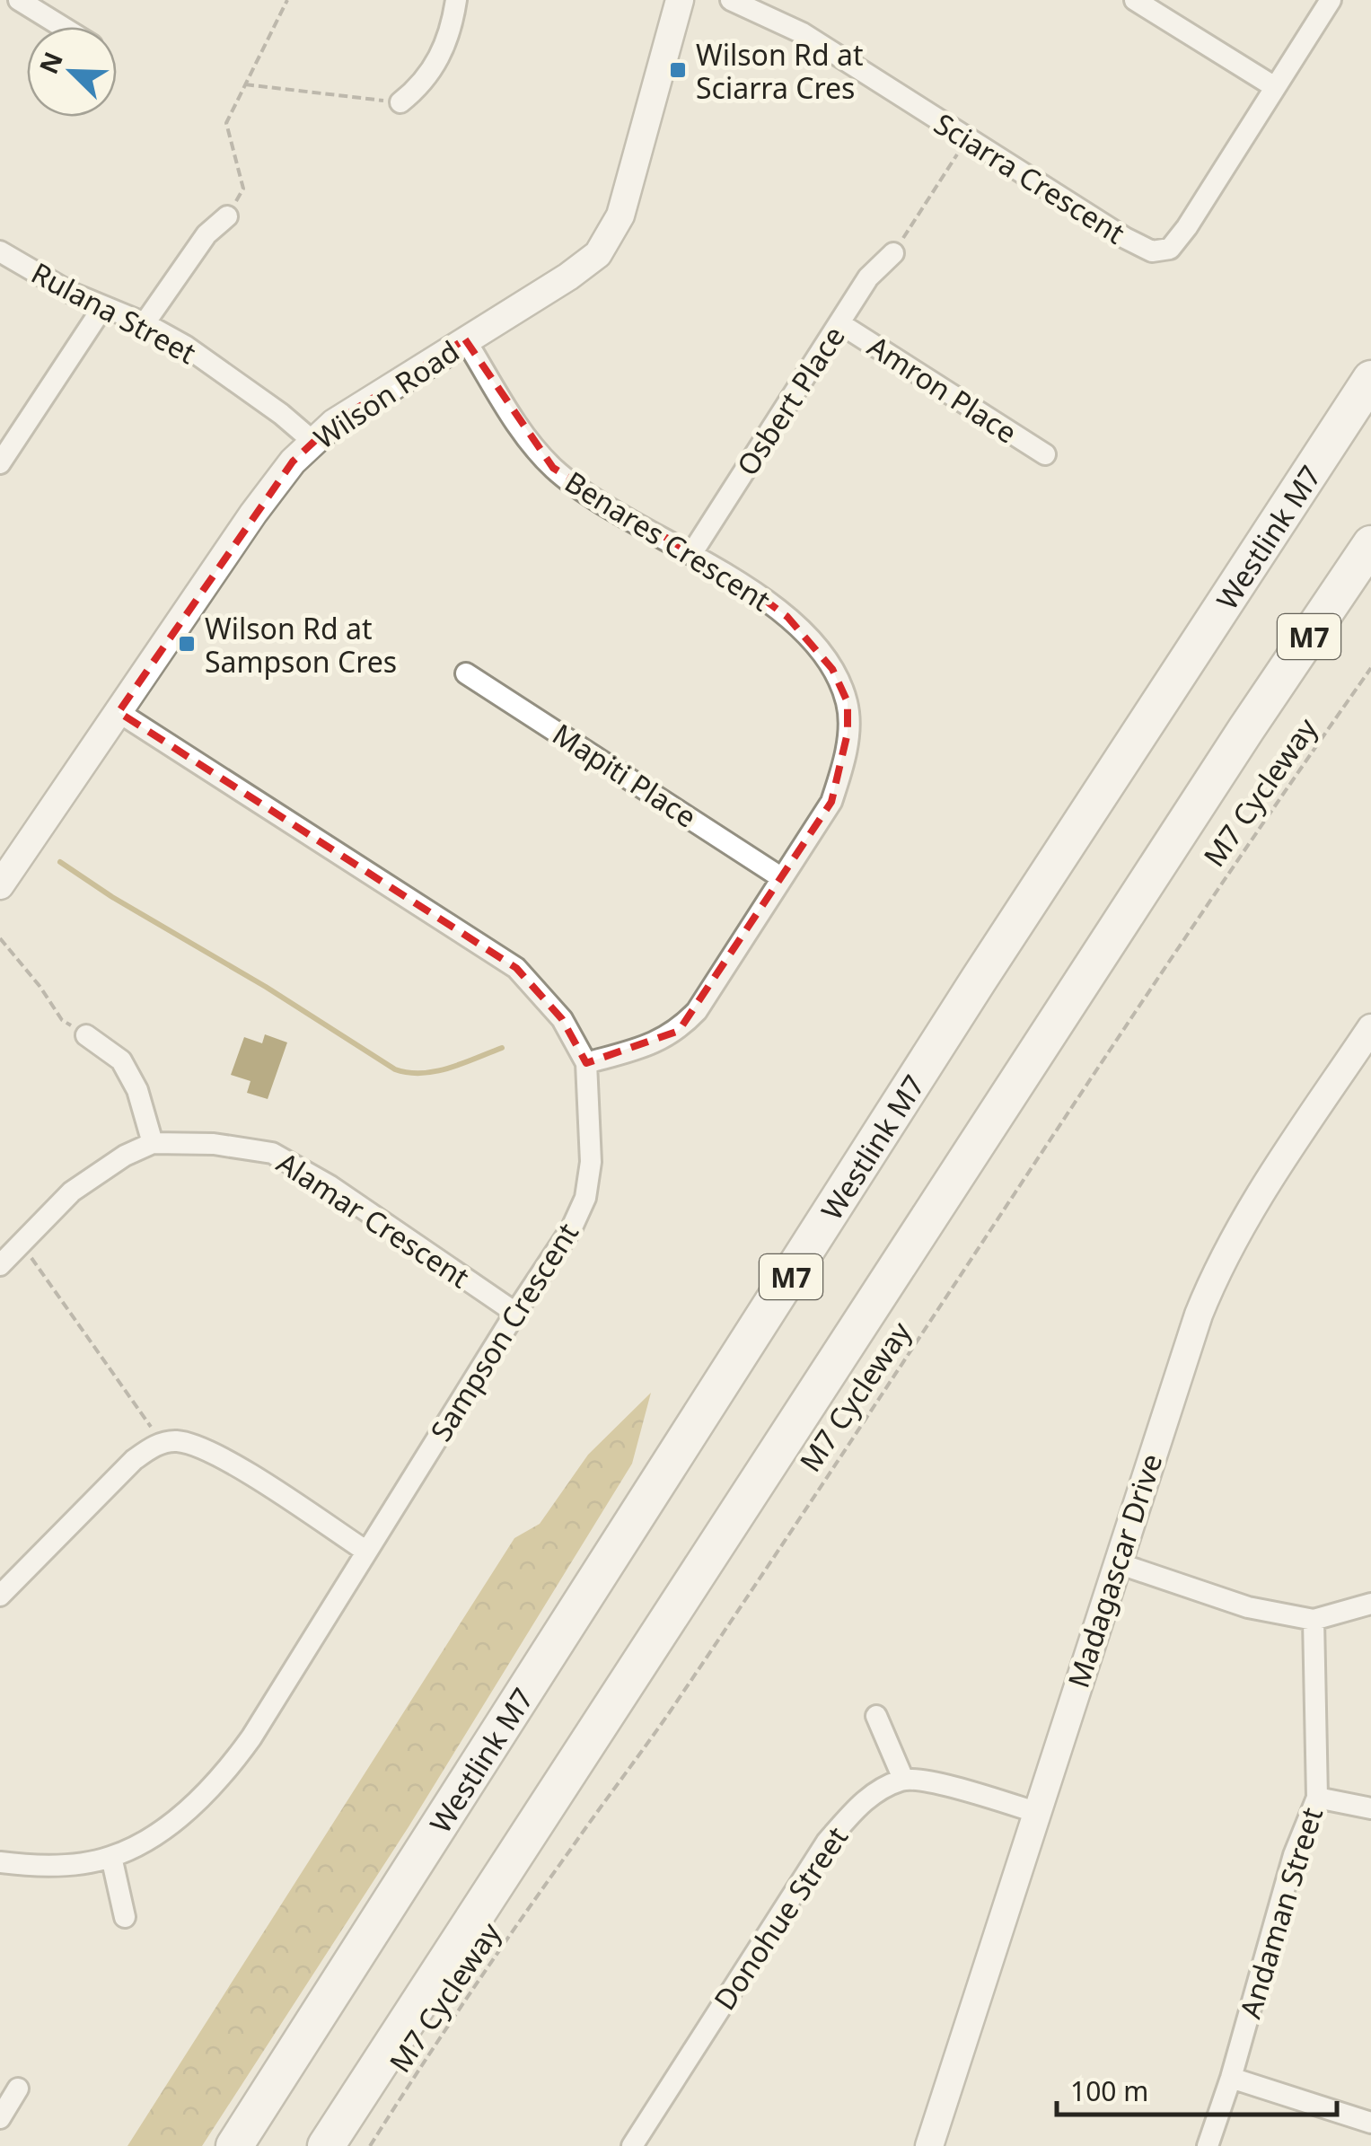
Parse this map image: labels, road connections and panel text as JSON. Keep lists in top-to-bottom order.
{
  "streets": {
    "highway": ["Westlink M7", "M7"],
    "street": [
      "Sciarra Crescent",
      "Rulana Street",
      "Amron Place",
      "Wilson Road",
      "Osbert Place",
      "Benares Crescent",
      "Mapiti Place",
      "Alamar Crescent",
      "Sampson Crescent",
      "Madagascar Drive",
      "Andaman Street",
      "Donohue Street"
    ],
    "path": ["M7 Cycleway"]
  },
  "crossings": [
    ["Rulana Street", "Wilson Road"],
    ["Amron Place", "Osbert Place"],
    ["Wilson Road", "Benares Crescent"],
    ["Wilson Road", "Sampson Crescent"],
    ["Osbert Place", "Benares Crescent"],
    ["Benares Crescent", "Mapiti Place"],
    ["Benares Crescent", "Sampson Crescent"],
    ["Alamar Crescent", "Sampson Crescent"]
  ],
  "places": {
    "transit": ["Wilson Rd at Sciarra Cres", "Wilson Rd at Sampson Cres"]
  },
  "scale_bar": "100 m",
  "north": "top left"
}
